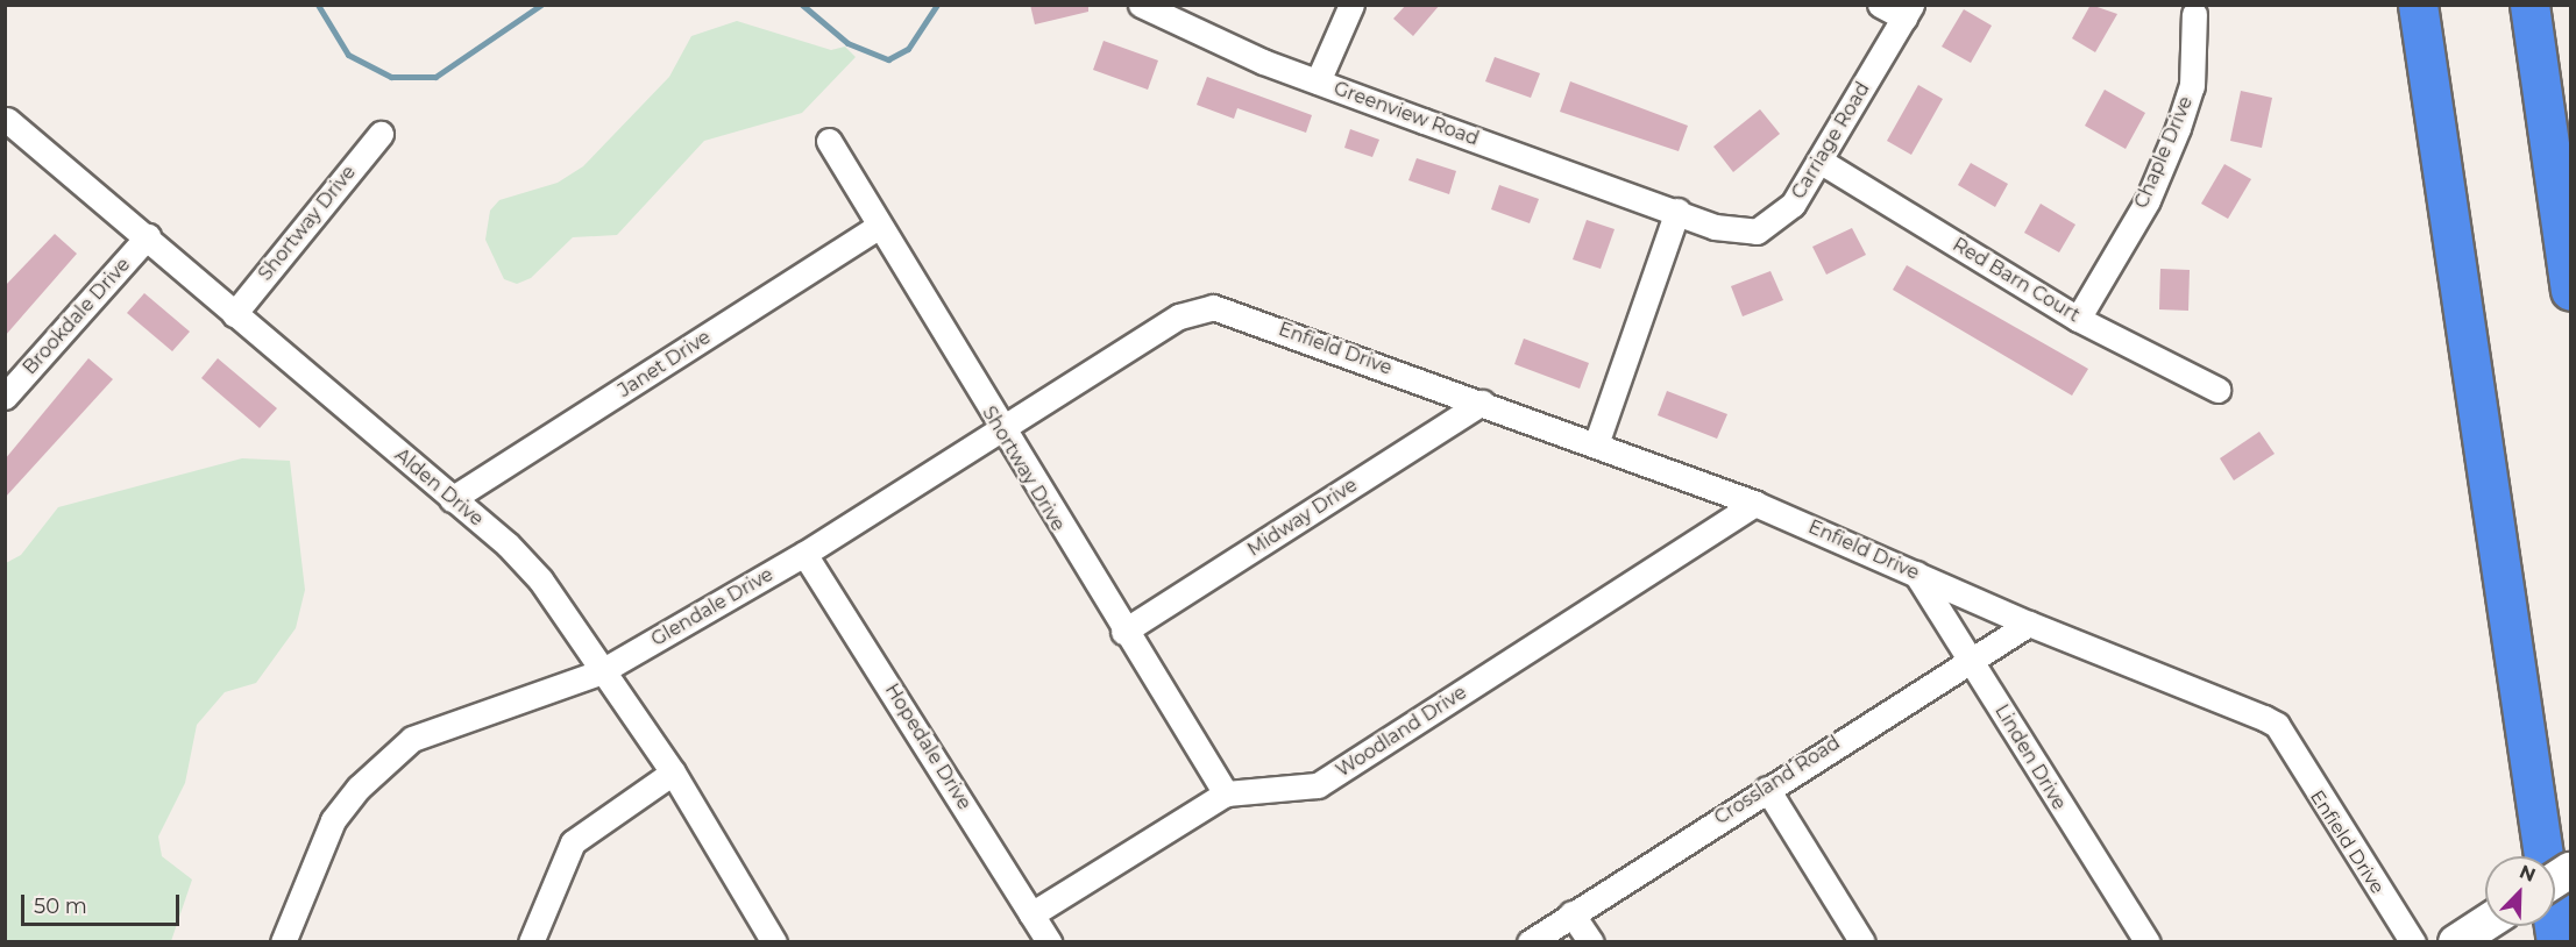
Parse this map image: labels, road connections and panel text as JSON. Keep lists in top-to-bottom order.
{
  "streets": {
    "street": [
      "Greenview Road",
      "Carriage Road",
      "Chaple Drive",
      "Shortway Drive",
      "Red Barn Court",
      "Brookdale Drive",
      "Enfield Drive",
      "Janet Drive",
      "Alden Drive",
      "Midway Drive",
      "Glendale Drive",
      "Woodland Drive",
      "Hopedale Drive",
      "Linden Drive",
      "Crossland Road"
    ]
  },
  "crossings": [
    ["Greenview Road", "Carriage Road"],
    ["Carriage Road", "Red Barn Court"],
    ["Chaple Drive", "Red Barn Court"],
    ["Shortway Drive", "Janet Drive"],
    ["Shortway Drive", "Alden Drive"],
    ["Shortway Drive", "Midway Drive"],
    ["Shortway Drive", "Glendale Drive"],
    ["Shortway Drive", "Woodland Drive"],
    ["Brookdale Drive", "Alden Drive"],
    ["Enfield Drive", "Midway Drive"],
    ["Enfield Drive", "Glendale Drive"],
    ["Enfield Drive", "Woodland Drive"],
    ["Enfield Drive", "Linden Drive"],
    ["Enfield Drive", "Crossland Road"],
    ["Janet Drive", "Alden Drive"],
    ["Alden Drive", "Glendale Drive"],
    ["Glendale Drive", "Hopedale Drive"],
    ["Woodland Drive", "Hopedale Drive"],
    ["Linden Drive", "Crossland Road"]
  ],
  "scale_bar": "50 m",
  "north": "top right"
}
